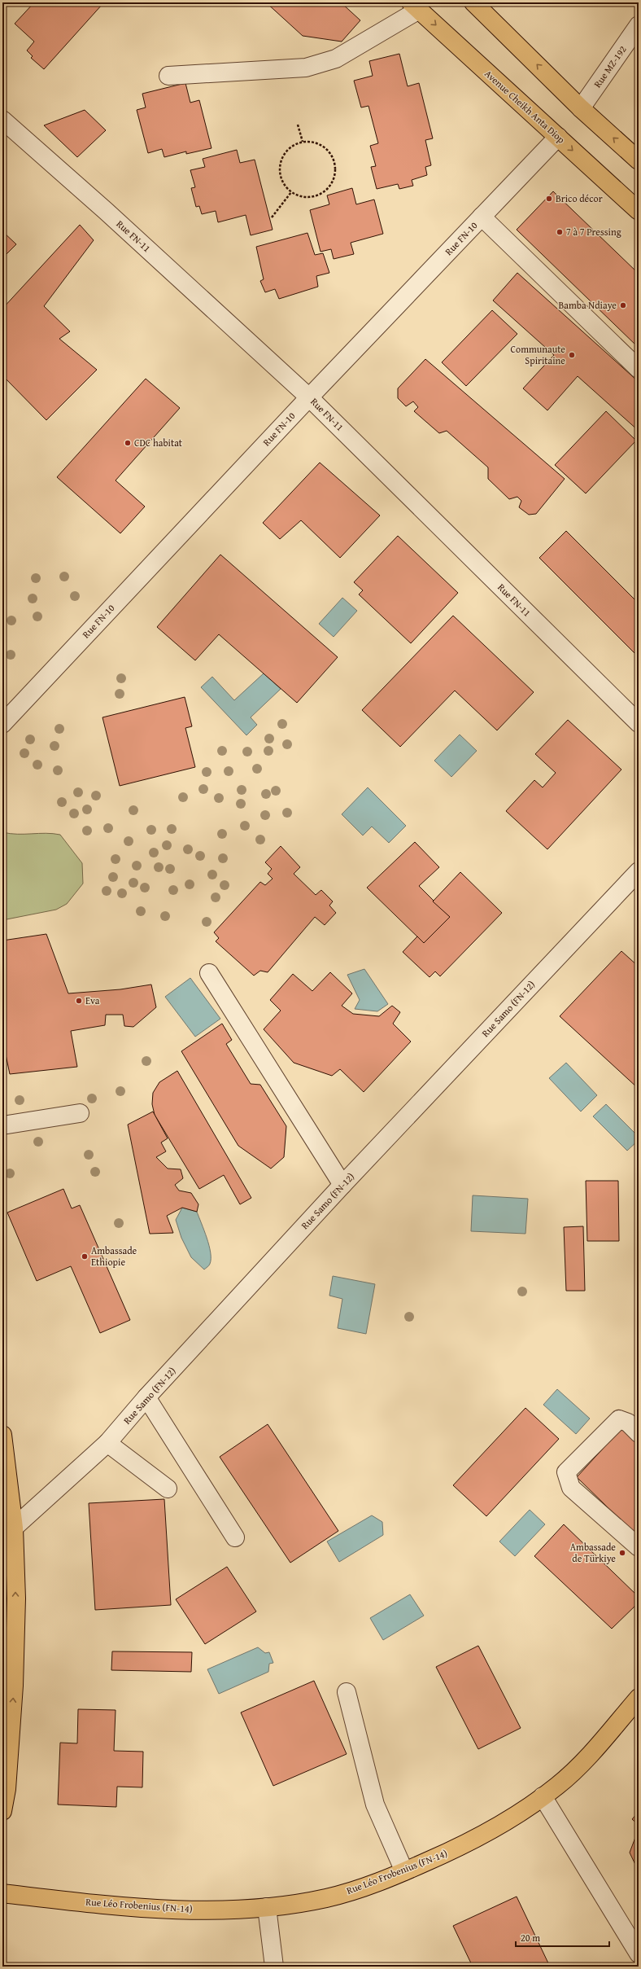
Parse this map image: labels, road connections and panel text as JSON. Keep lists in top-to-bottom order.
{
  "streets": {
    "main road": ["Avenue Cheikh Anta Diop", "Rue Léo Frobenius (FN-14)"],
    "street": [
      "Rue MZ-192",
      "Rue FN-11",
      "Rue FN-10",
      "Rue Samo (FN-12)"
    ]
  },
  "crossings": [
    ["Avenue Cheikh Anta Diop", "Rue FN-10"],
    ["Rue FN-11", "Rue FN-10"]
  ],
  "places": [
    "Brico décor",
    "7 à 7 Pressing",
    "Bamba Ndiaye",
    "Communaute Spiritaine",
    "CDC habitat",
    "Eva",
    "Ambassade Ethiopie",
    "Ambassade de Türkiye"
  ],
  "scale_bar": "20 m"
}
